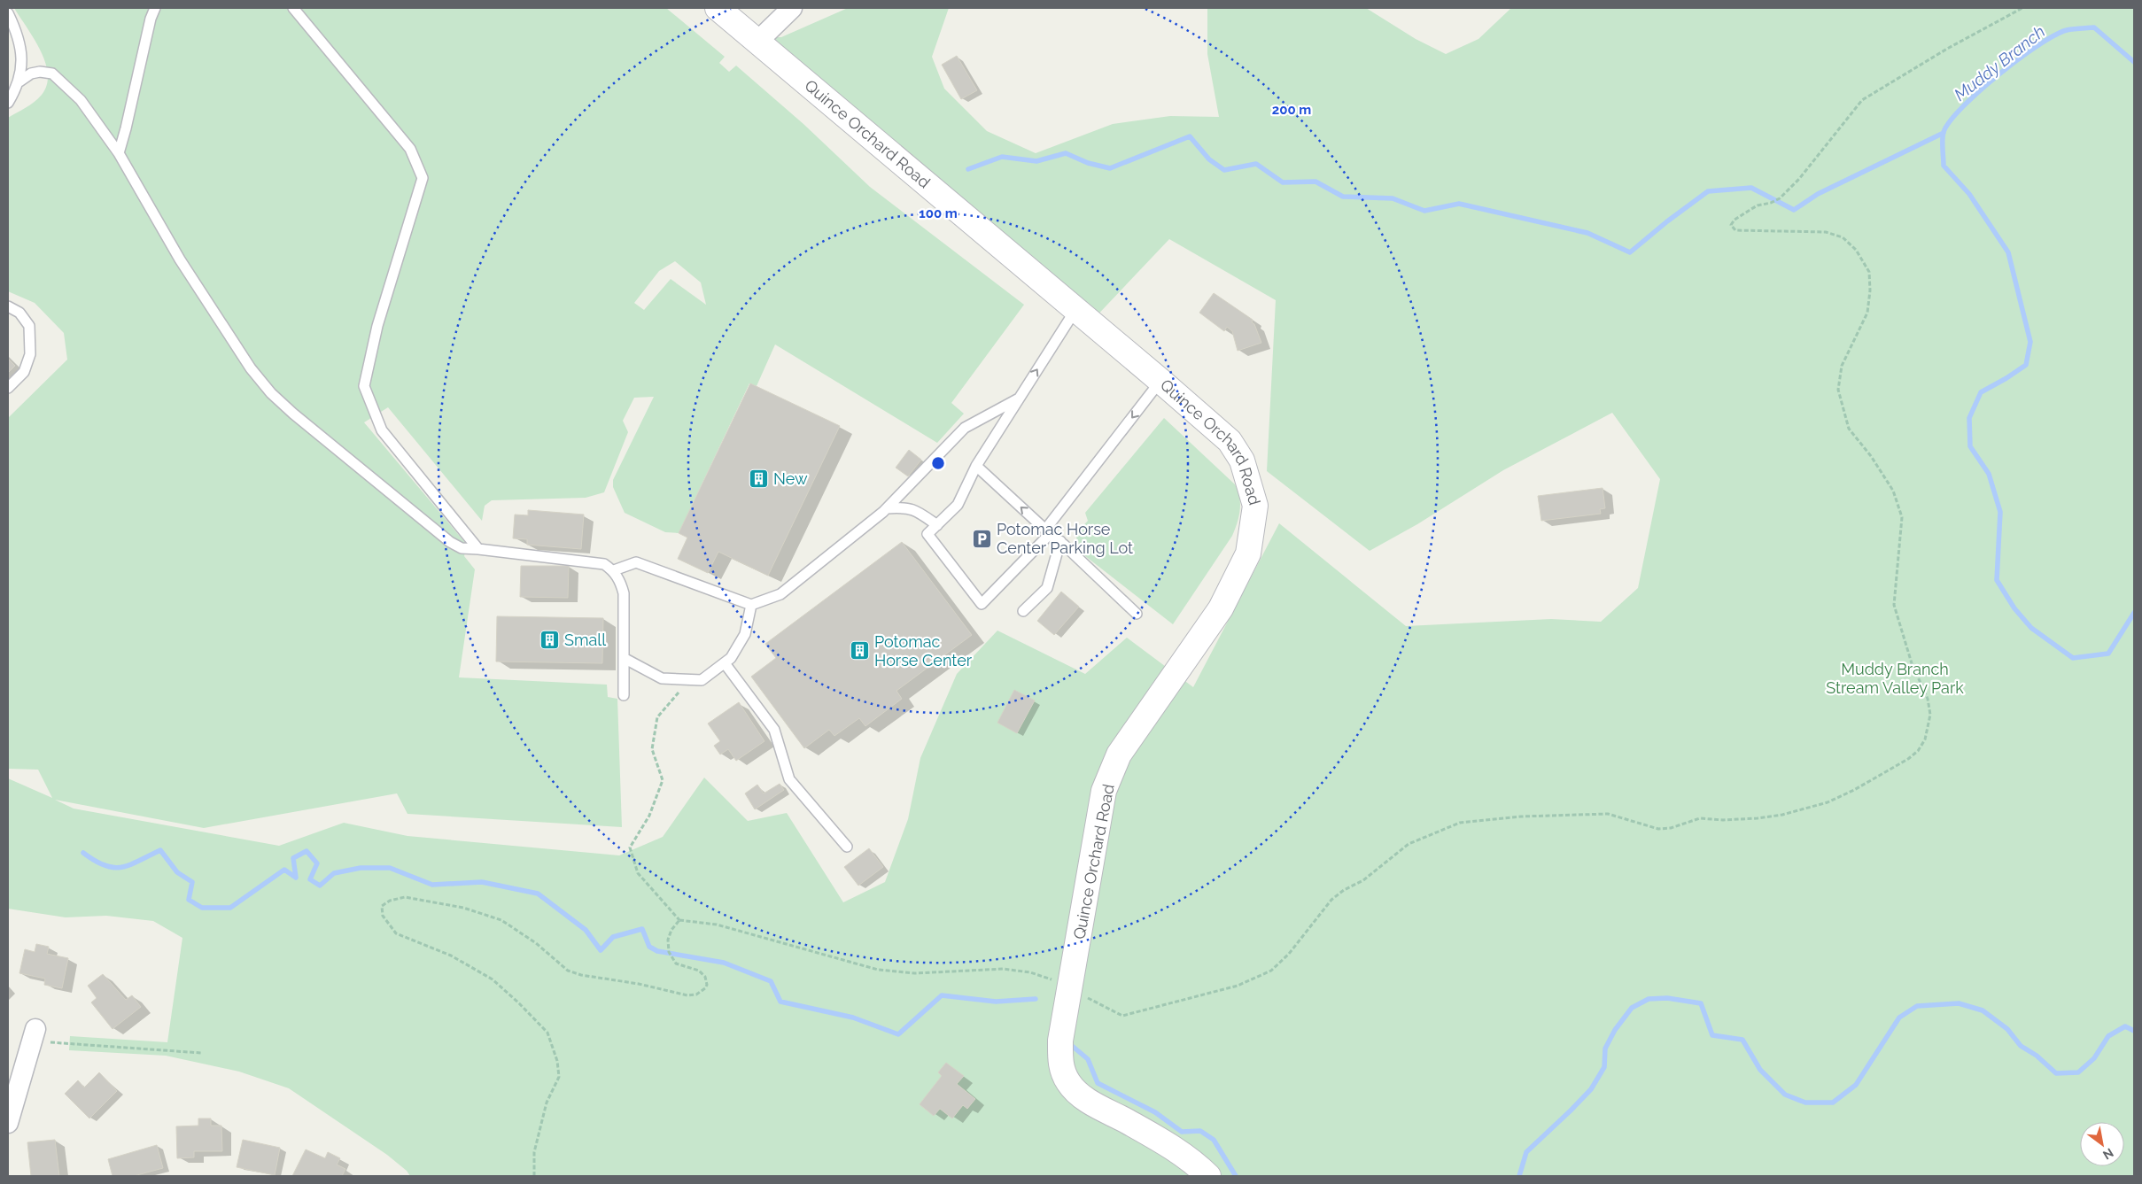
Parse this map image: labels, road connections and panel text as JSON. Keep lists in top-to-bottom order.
{
  "streets": {
    "street": ["Quince Orchard Road"]
  },
  "water": ["Muddy Branch"],
  "parks": ["Muddy Branch Stream Valley Park"],
  "places": {
    "building": ["New", "Small", "Potomac Horse Center"],
    "parking": ["Potomac Horse Center Parking Lot"]
  },
  "north": "bottom right",
  "rings": ["200 m", "100 m"]
}
